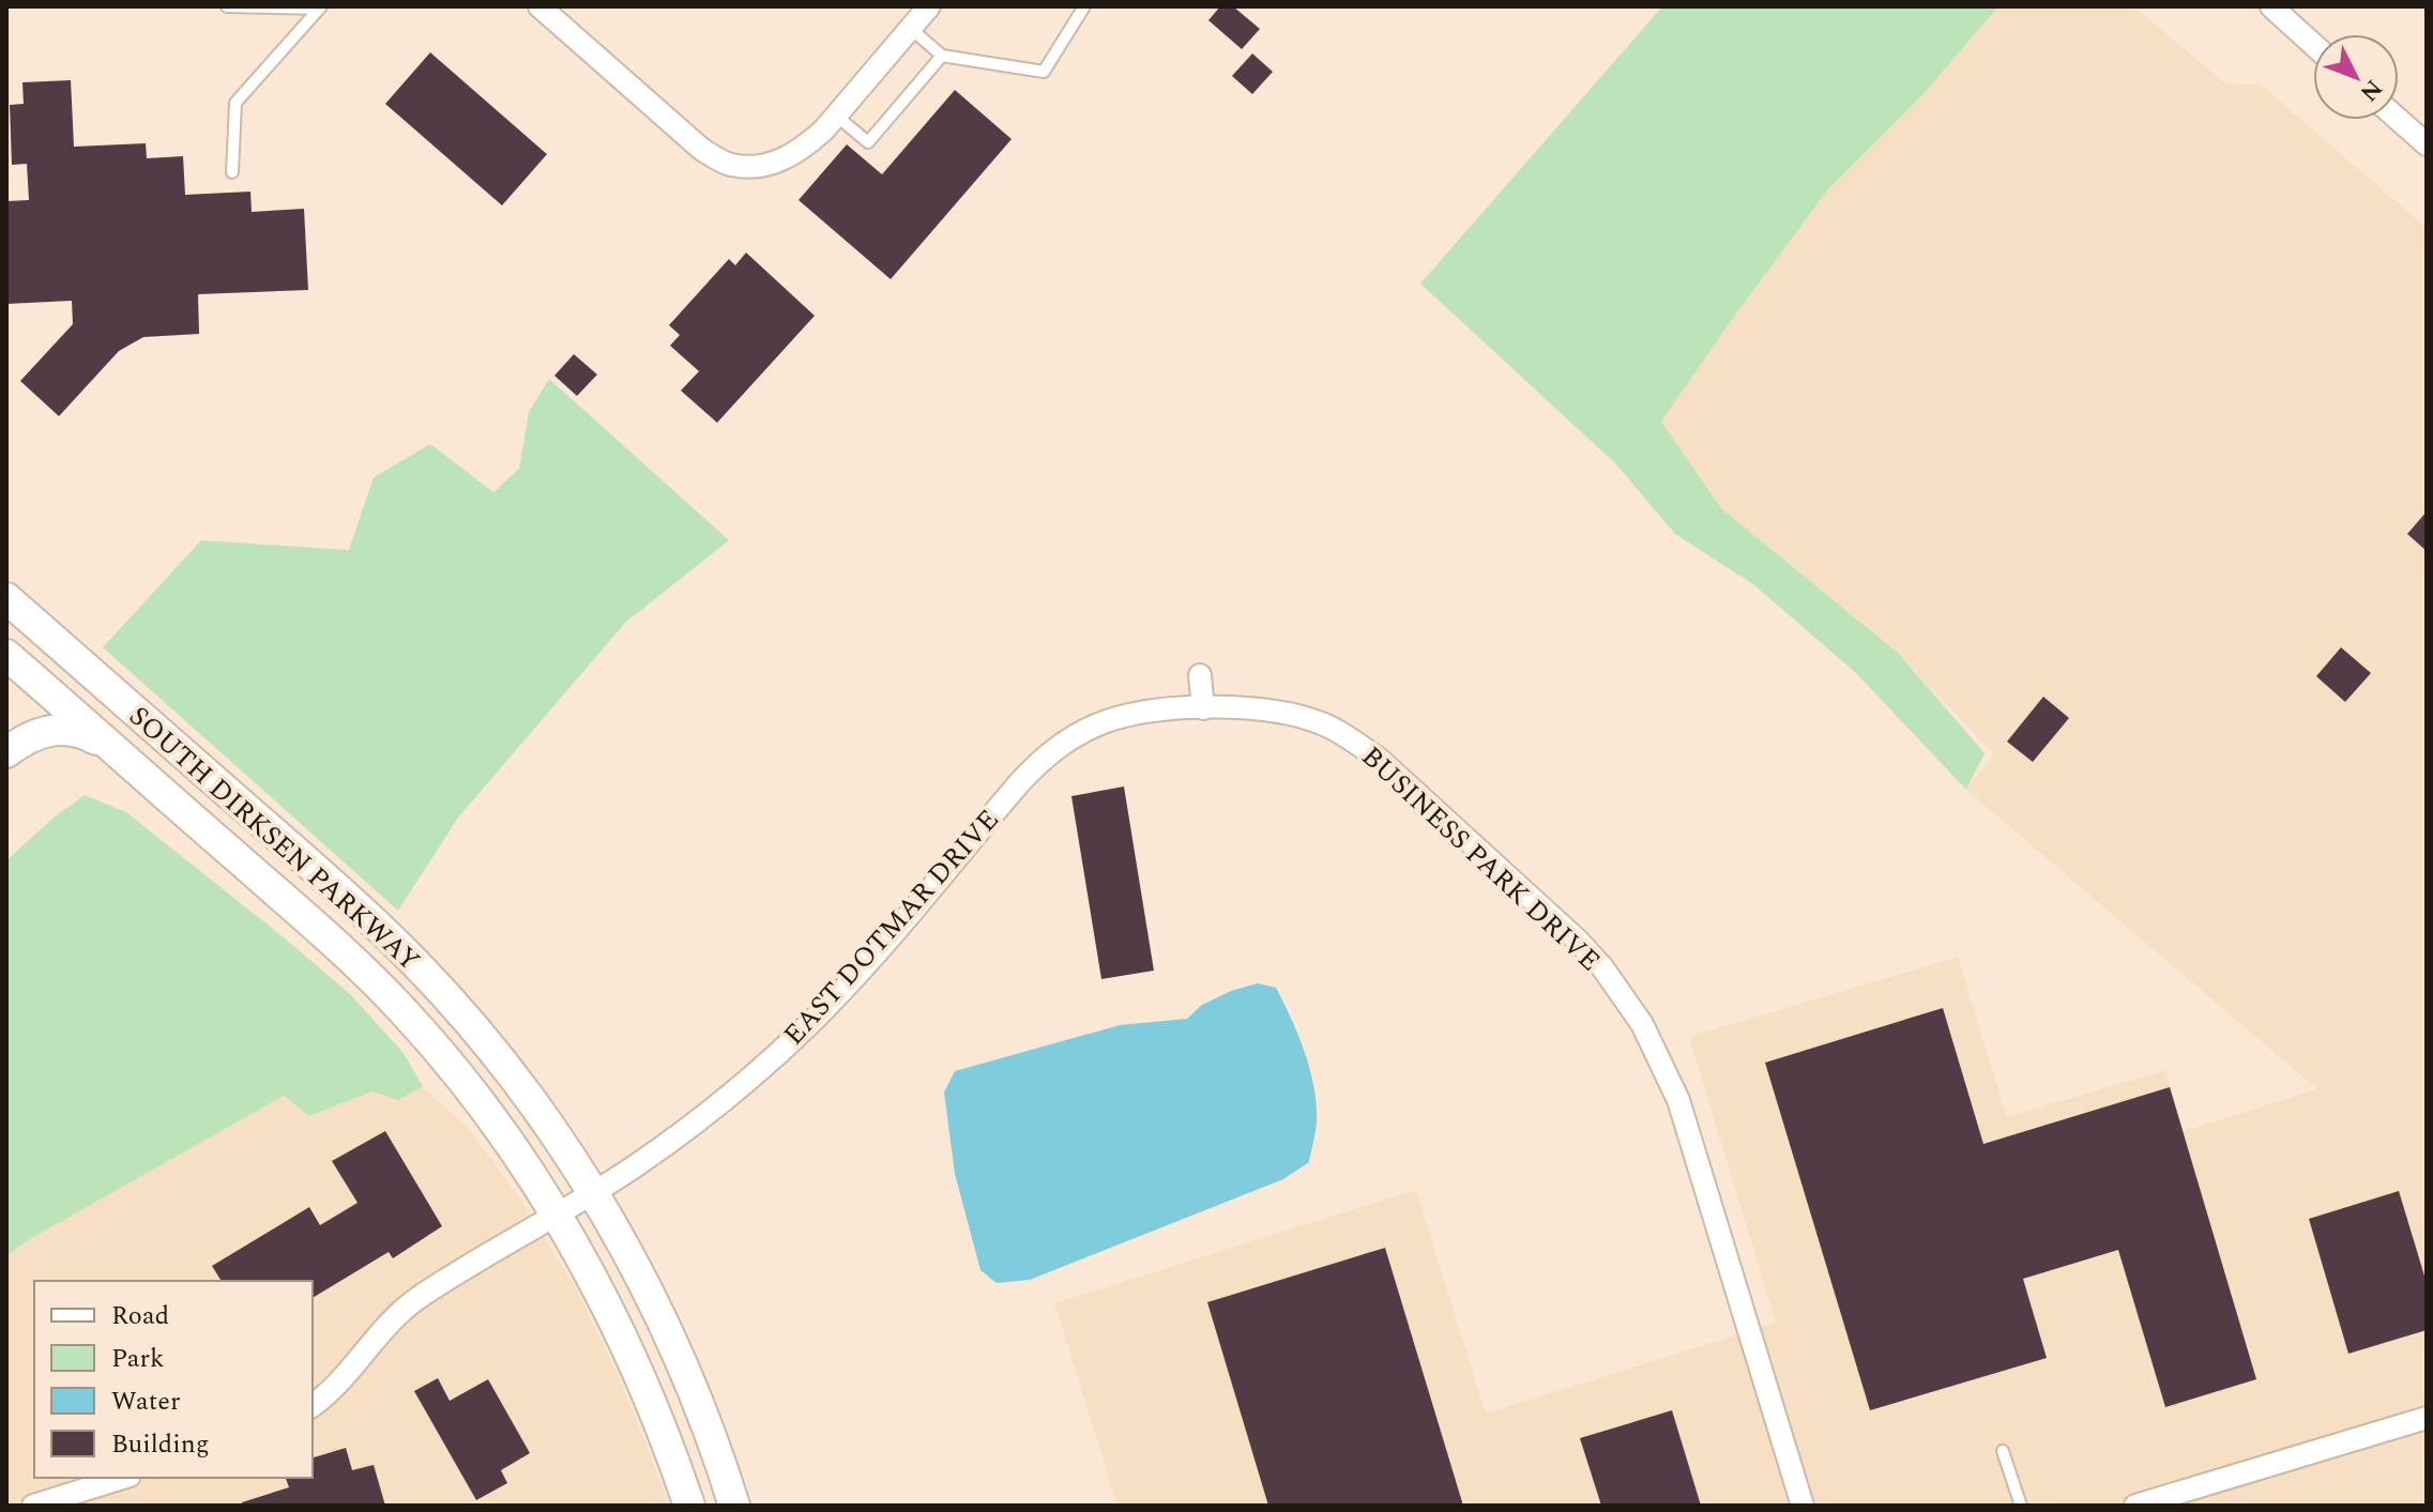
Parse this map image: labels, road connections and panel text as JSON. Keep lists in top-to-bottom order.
{
  "streets": {
    "main road": ["SOUTH DIRKSEN PARKWAY"],
    "street": ["BUSINESS PARK DRIVE", "EAST DOTMAR DRIVE"]
  },
  "crossings": [
    ["SOUTH DIRKSEN PARKWAY", "EAST DOTMAR DRIVE"],
    ["BUSINESS PARK DRIVE", "EAST DOTMAR DRIVE"]
  ],
  "legend": [
    "Road",
    "Park",
    "Water",
    "Building"
  ],
  "north": "bottom right"
}
